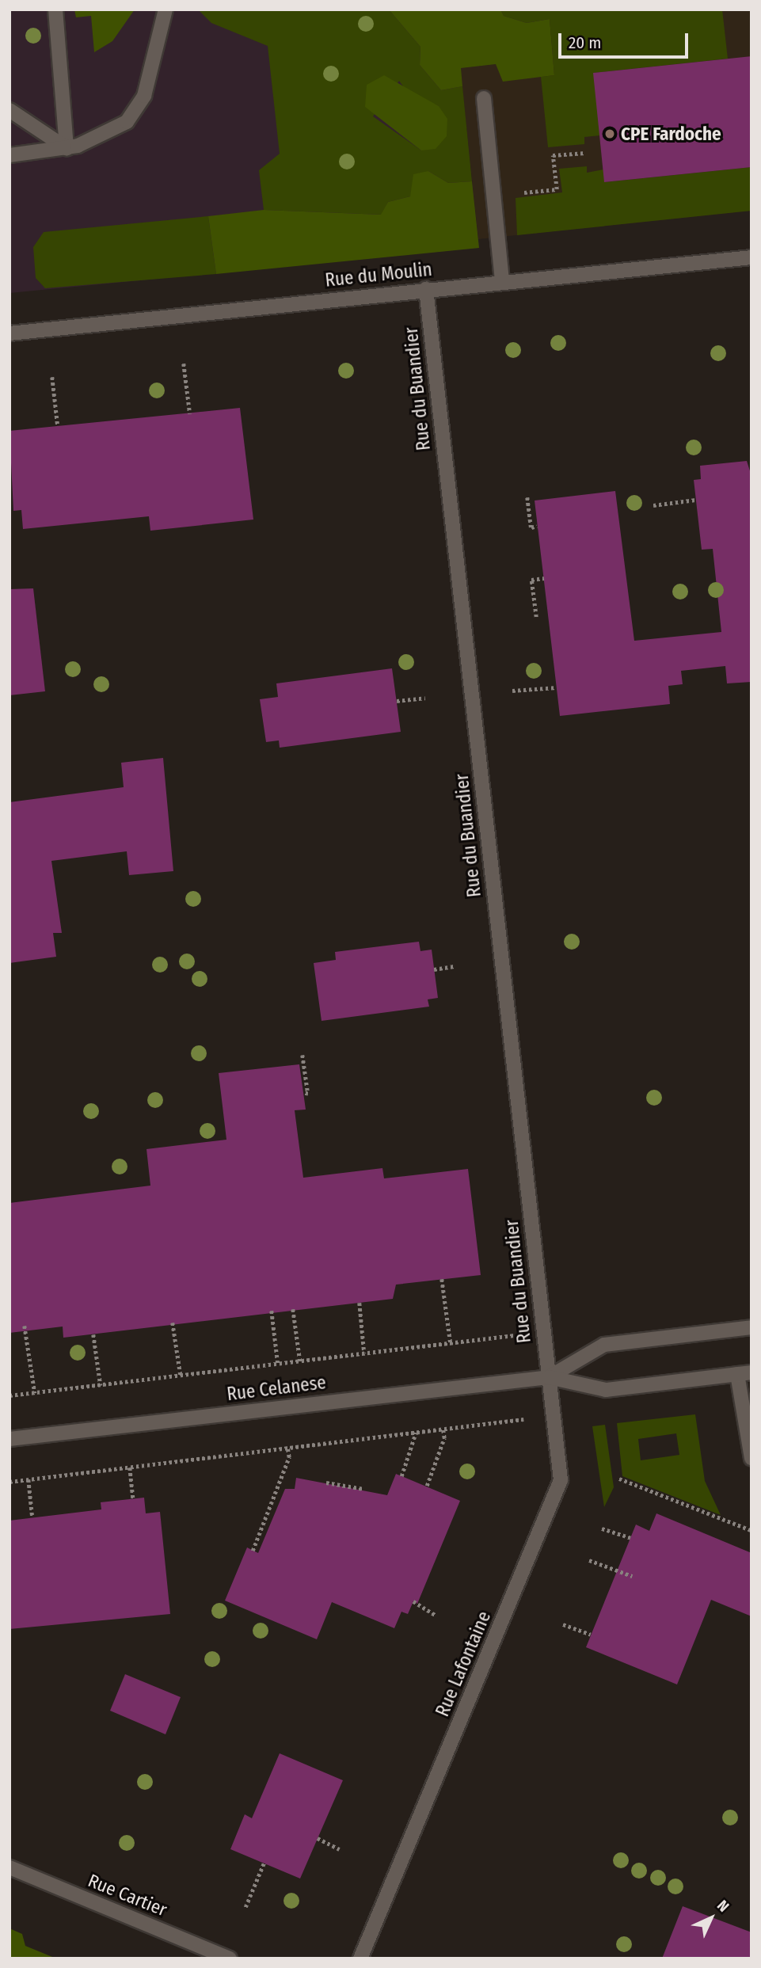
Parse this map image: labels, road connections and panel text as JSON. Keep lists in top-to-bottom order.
{
  "streets": {
    "street": [
      "Rue du Moulin",
      "Rue du Buandier",
      "Rue Celanese",
      "Rue Lafontaine",
      "Rue Cartier"
    ]
  },
  "crossings": [
    ["Rue du Moulin", "Rue du Buandier"],
    ["Rue du Buandier", "Rue Celanese"],
    ["Rue du Buandier", "Rue Lafontaine"],
    ["Rue Celanese", "Rue Lafontaine"]
  ],
  "places": ["CPE Fardoche"],
  "scale_bar": "20 m",
  "north": "top right"
}
